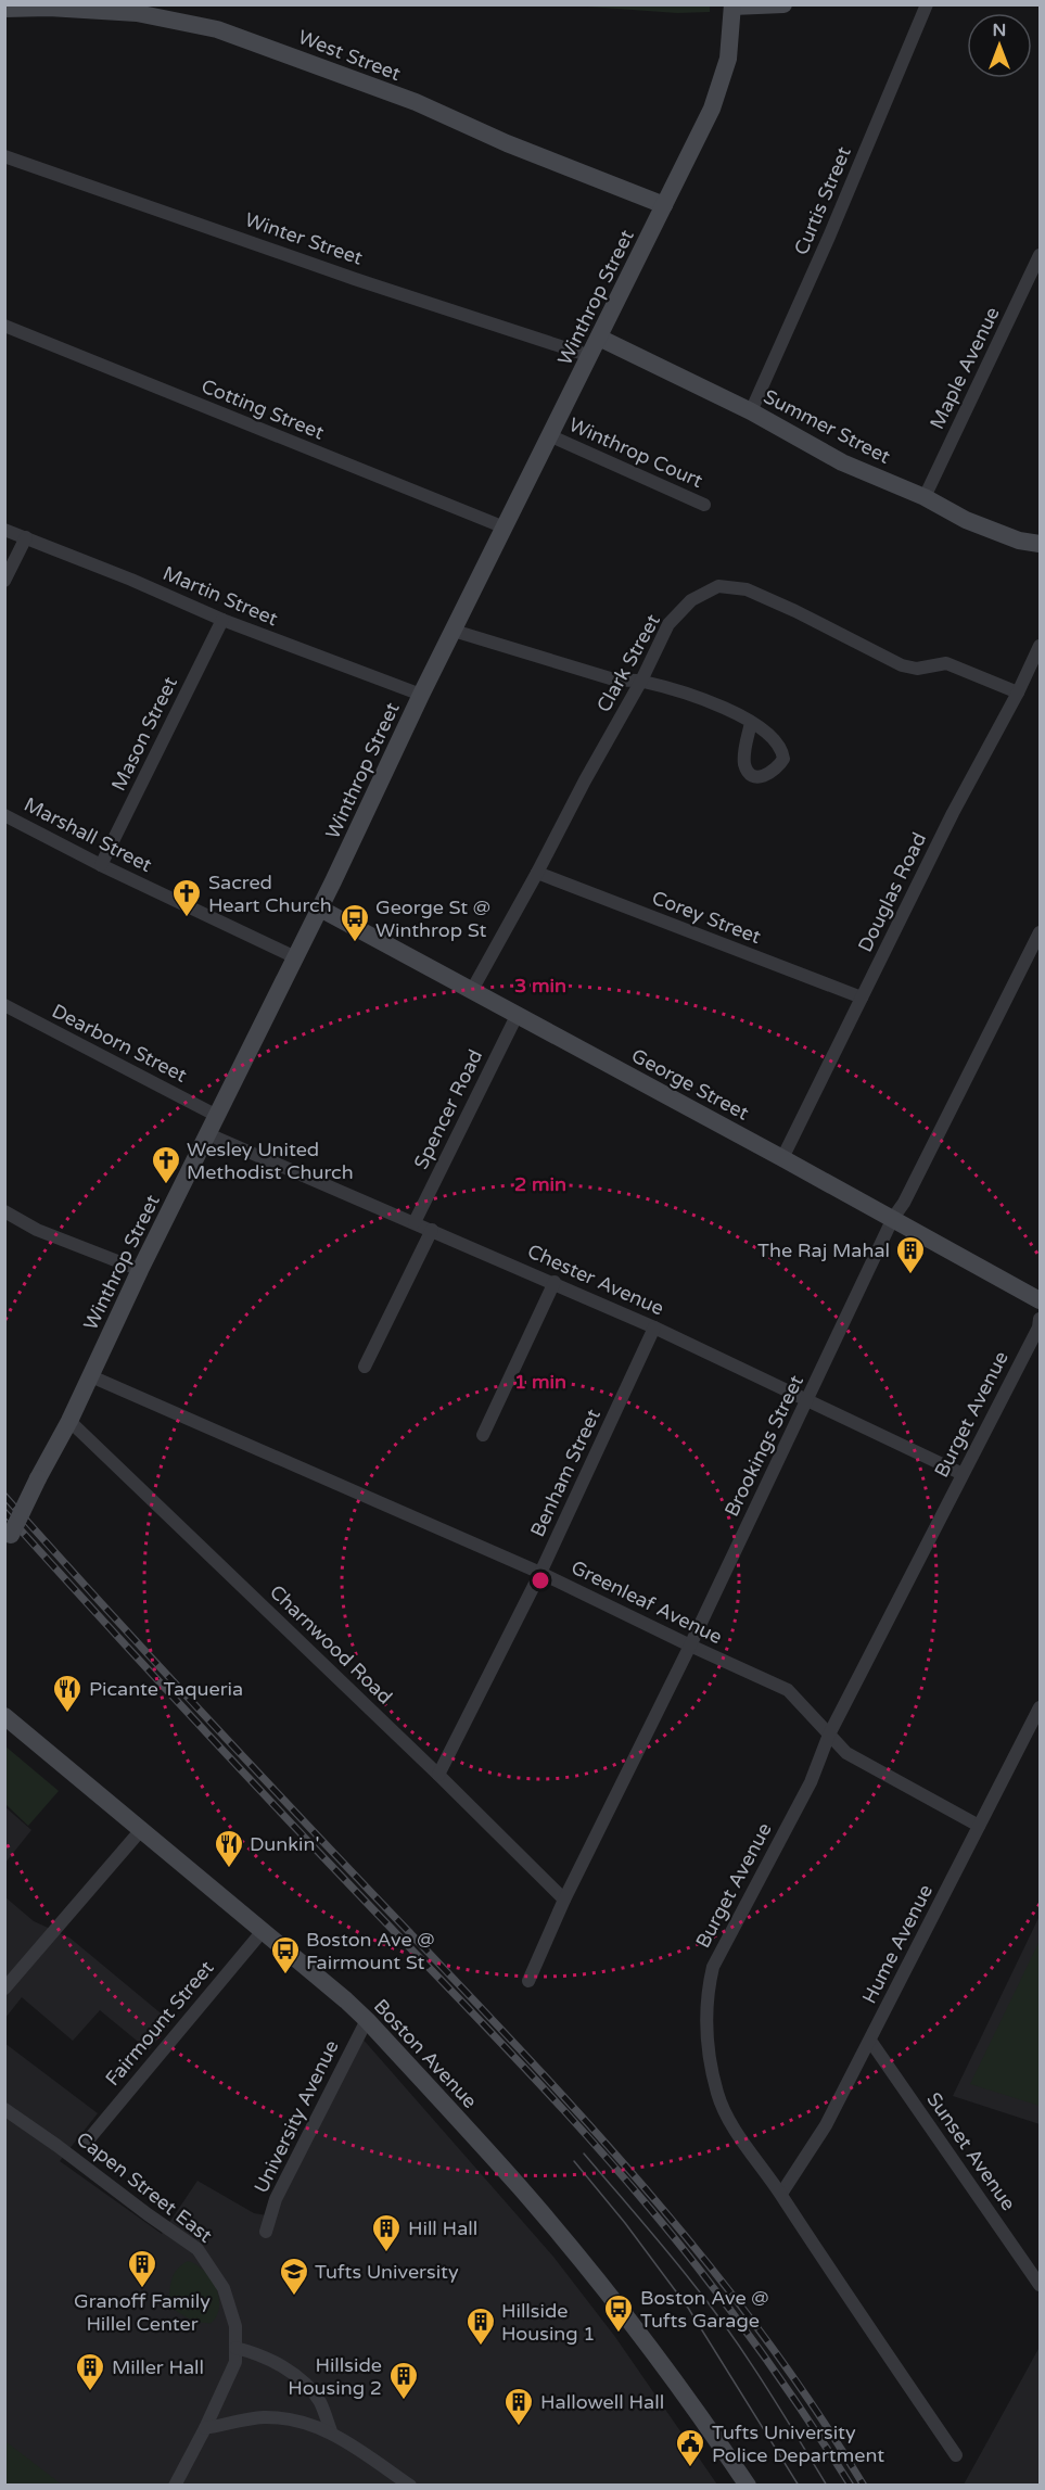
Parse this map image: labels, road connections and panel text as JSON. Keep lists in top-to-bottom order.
{
  "streets": {
    "street": [
      "West Street",
      "Curtis Street",
      "Winter Street",
      "Winthrop Street",
      "Maple Avenue",
      "Cotting Street",
      "Summer Street",
      "Winthrop Court",
      "Martin Street",
      "Clark Street",
      "Mason Street",
      "Marshall Street",
      "Douglas Road",
      "Corey Street",
      "Dearborn Street",
      "George Street",
      "Spencer Road",
      "Chester Avenue",
      "Burget Avenue",
      "Brookings Street",
      "Benham Street",
      "Greenleaf Avenue",
      "Charnwood Road",
      "Hume Avenue",
      "Fairmount Street",
      "Boston Avenue",
      "University Avenue",
      "Sunset Avenue",
      "Capen Street East"
    ]
  },
  "crossings": [
    ["West Street", "Winthrop Street"],
    ["Curtis Street", "Summer Street"],
    ["Winter Street", "Winthrop Street"],
    ["Winthrop Street", "Cotting Street"],
    ["Winthrop Street", "Summer Street"],
    ["Winthrop Street", "Winthrop Court"],
    ["Winthrop Street", "Martin Street"],
    ["Winthrop Street", "Marshall Street"],
    ["Winthrop Street", "Dearborn Street"],
    ["Winthrop Street", "George Street"],
    ["Winthrop Street", "Chester Avenue"],
    ["Winthrop Street", "Greenleaf Avenue"],
    ["Winthrop Street", "Charnwood Road"],
    ["Maple Avenue", "Summer Street"],
    ["Martin Street", "Mason Street"],
    ["Clark Street", "Douglas Road"],
    ["Clark Street", "Corey Street"],
    ["Clark Street", "George Street"],
    ["Mason Street", "Marshall Street"],
    ["Douglas Road", "Corey Street"],
    ["Douglas Road", "George Street"],
    ["George Street", "Spencer Road"],
    ["George Street", "Brookings Street"],
    ["Spencer Road", "Chester Avenue"],
    ["Chester Avenue", "Burget Avenue"],
    ["Chester Avenue", "Brookings Street"],
    ["Chester Avenue", "Benham Street"],
    ["Burget Avenue", "Greenleaf Avenue"],
    ["Burget Avenue", "Hume Avenue"],
    ["Brookings Street", "Greenleaf Avenue"],
    ["Brookings Street", "Charnwood Road"],
    ["Benham Street", "Greenleaf Avenue"],
    ["Benham Street", "Charnwood Road"],
    ["Greenleaf Avenue", "Hume Avenue"],
    ["Hume Avenue", "Sunset Avenue"],
    ["Fairmount Street", "Boston Avenue"],
    ["Boston Avenue", "University Avenue"]
  ],
  "places": {
    "church": ["Sacred Heart Church", "Wesley United Methodist Church"],
    "bus stop": ["George St @ Winthrop St", "Boston Ave @ Fairmount St", "Boston Ave @ Tufts Garage"],
    "building": [
      "The Raj Mahal",
      "Hill Hall",
      "Granoff Family Hillel Center",
      "Hillside Housing 1",
      "Miller Hall",
      "Hillside Housing 2",
      "Hallowell Hall"
    ],
    "restaurant": ["Picante Taqueria", "Dunkin'"],
    "school or university": ["Tufts University"],
    "public building": ["Tufts University Police Department"]
  },
  "north": "top",
  "rings": ["3 min", "2 min", "1 min"]
}
